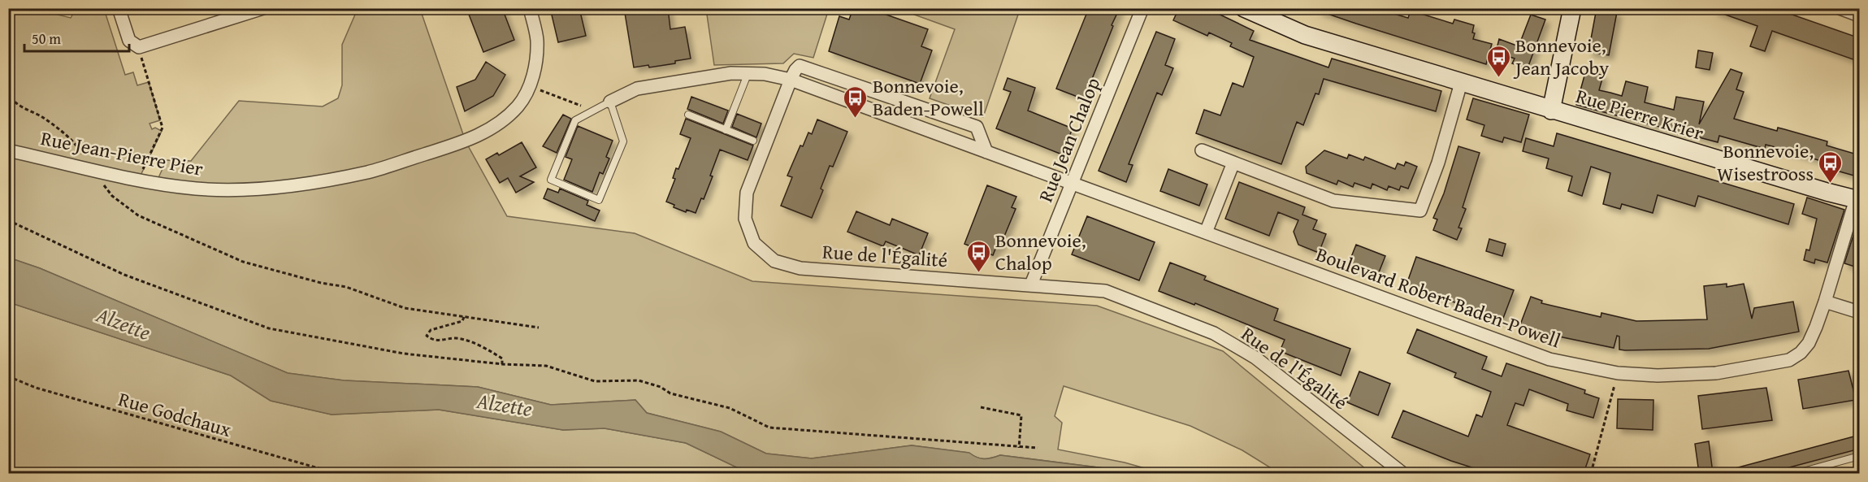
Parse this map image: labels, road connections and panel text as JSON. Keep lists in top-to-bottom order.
{
  "streets": {
    "main road": ["Rue Pierre Krier"],
    "street": [
      "Rue Jean Chalop",
      "Rue Jean-Pierre Pier",
      "Rue de l'Égalité",
      "Boulevard Robert Baden-Powell"
    ],
    "path": ["Rue Godchaux"]
  },
  "crossings": [
    ["Rue Pierre Krier", "Boulevard Robert Baden-Powell"],
    ["Rue Jean Chalop", "Rue de l'Égalité"],
    ["Rue Jean Chalop", "Boulevard Robert Baden-Powell"],
    ["Rue de l'Égalité", "Boulevard Robert Baden-Powell"]
  ],
  "water": ["Alzette"],
  "places": {
    "bus stop": [
      "Bonnevoie, Jean Jacoby",
      "Bonnevoie, Baden-Powell",
      "Bonnevoie, Wisestrooss",
      "Bonnevoie, Chalop"
    ]
  },
  "scale_bar": "50 m"
}
